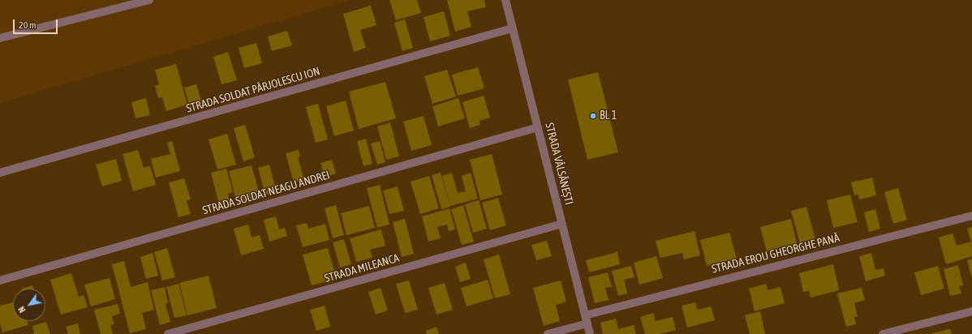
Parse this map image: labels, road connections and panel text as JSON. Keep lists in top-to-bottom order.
{
  "streets": {
    "street": [
      "STRADA SOLDAT PÂRJOLESCU ION",
      "STRADA VÂLSĂNEȘTI",
      "STRADA SOLDAT NEAGU ANDREI",
      "STRADA EROU GHEORGHE PANĂ",
      "STRADA MILEANCA"
    ]
  },
  "crossings": [
    ["STRADA SOLDAT PÂRJOLESCU ION", "STRADA VÂLSĂNEȘTI"],
    ["STRADA VÂLSĂNEȘTI", "STRADA SOLDAT NEAGU ANDREI"],
    ["STRADA VÂLSĂNEȘTI", "STRADA EROU GHEORGHE PANĂ"],
    ["STRADA VÂLSĂNEȘTI", "STRADA MILEANCA"]
  ],
  "places": ["Bl. 1"],
  "scale_bar": "20 m",
  "north": "bottom left"
}
